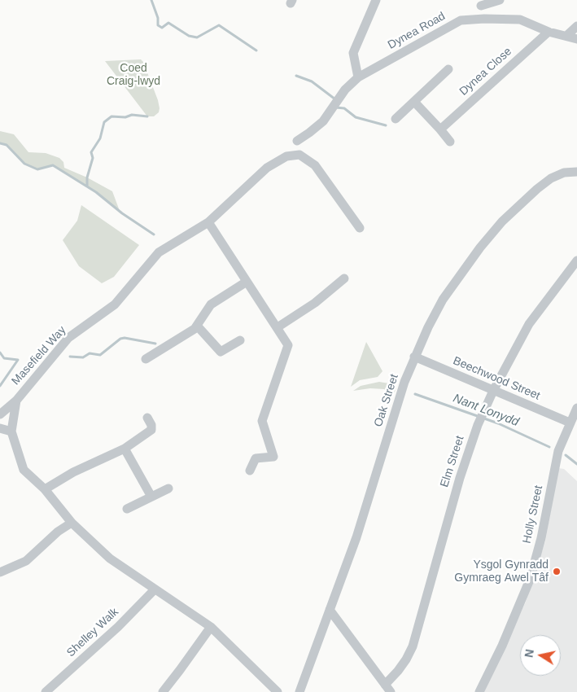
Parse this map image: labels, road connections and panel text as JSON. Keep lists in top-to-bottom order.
{
  "streets": {
    "street": [
      "Dynea Road",
      "Dynea Close",
      "Masefield Way",
      "Beechwood Street",
      "Oak Street",
      "Elm Street",
      "Holly Street",
      "Shelley Walk"
    ]
  },
  "crossings": [
    ["Dynea Road", "Dynea Close"],
    ["Masefield Way", "Shelley Walk"],
    ["Beechwood Street", "Oak Street"],
    ["Beechwood Street", "Elm Street"],
    ["Beechwood Street", "Holly Street"]
  ],
  "water": ["Nant Lonydd"],
  "parks": ["Coed Craig-lwyd"],
  "places": ["Ysgol Gynradd Gymraeg Awel Tâf"],
  "north": "left"
}
